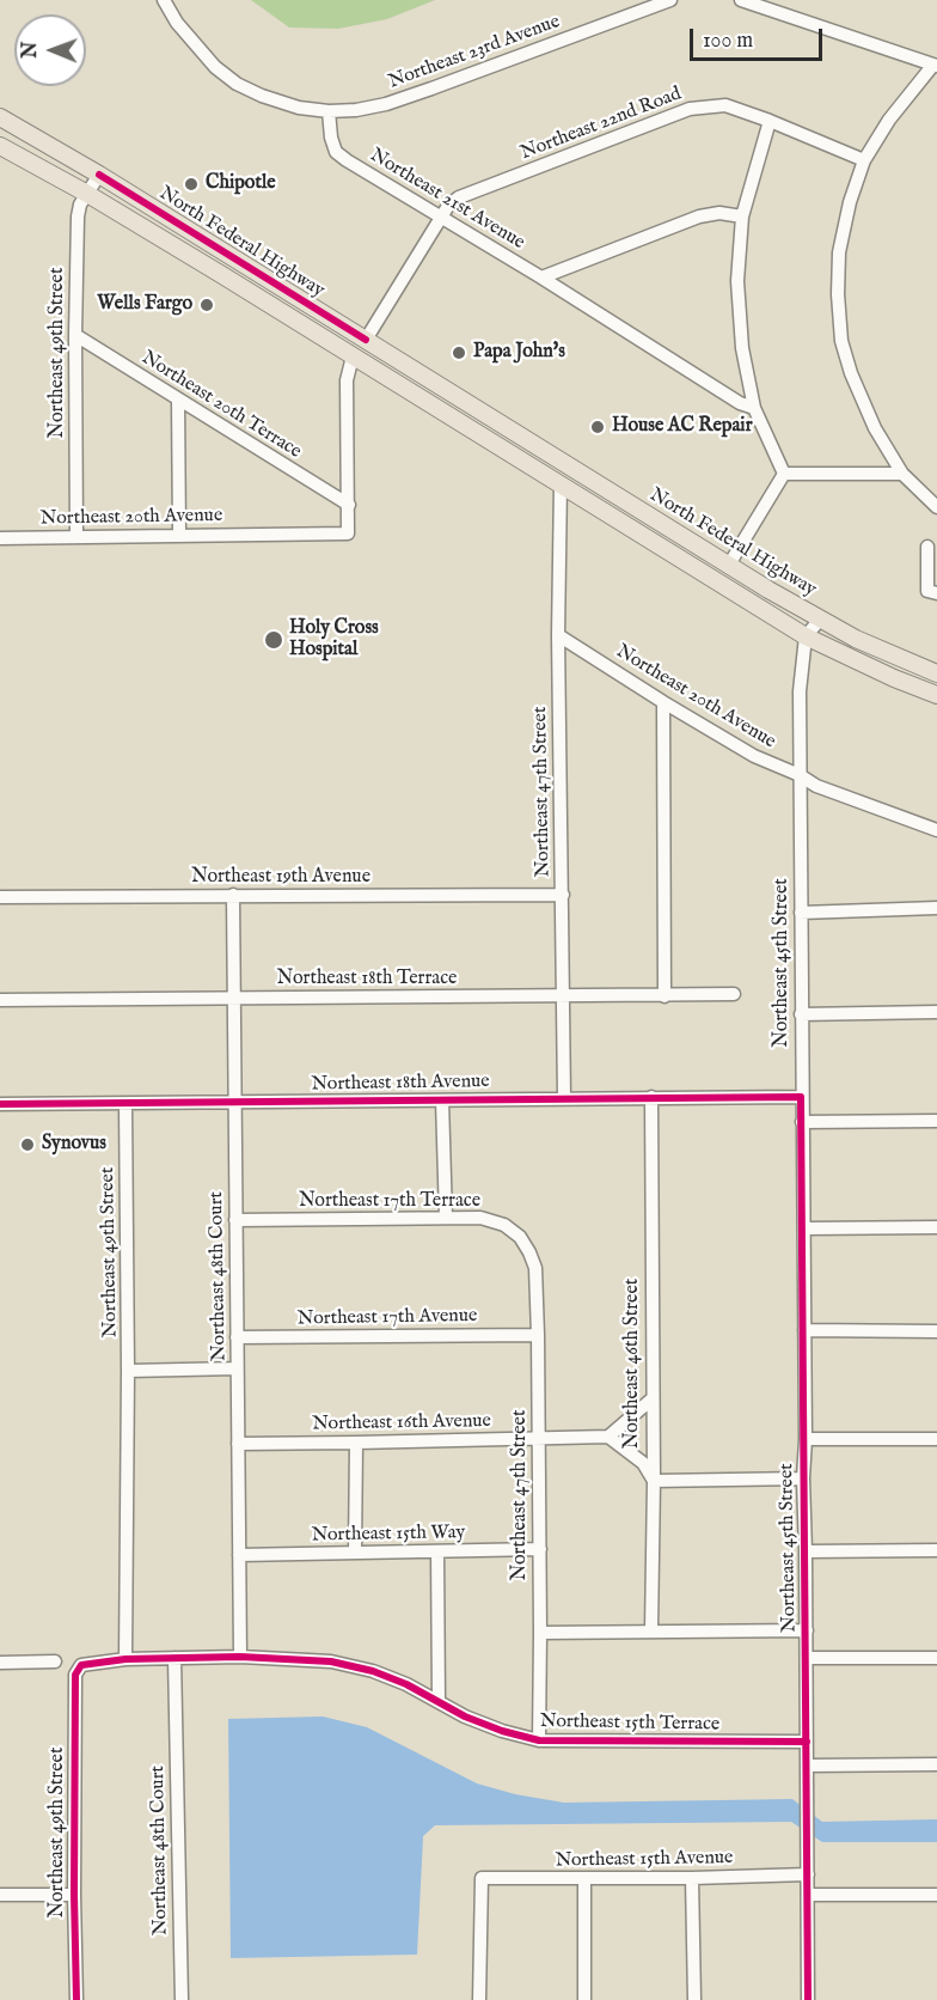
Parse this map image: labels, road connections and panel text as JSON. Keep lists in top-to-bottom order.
{
  "streets": {
    "main road": ["North Federal Highway"],
    "street": [
      "Northeast 23rd Avenue",
      "Northeast 22nd Road",
      "Northeast 21st Avenue",
      "Northeast 49th Street",
      "Northeast 20th Terrace",
      "Northeast 20th Avenue",
      "Northeast 47th Street",
      "Northeast 19th Avenue",
      "Northeast 45th Street",
      "Northeast 18th Terrace",
      "Northeast 18th Avenue",
      "Northeast 17th Terrace",
      "Northeast 48th Court",
      "Northeast 17th Avenue",
      "Northeast 46th Street",
      "Northeast 16th Avenue",
      "Northeast 15th Way",
      "Northeast 15th Terrace",
      "Northeast 15th Avenue"
    ]
  },
  "crossings": [
    ["Northeast 23rd Avenue", "Northeast 21st Avenue"],
    ["Northeast 22nd Road", "Northeast 21st Avenue"],
    ["Northeast 22nd Road", "North Federal Highway"],
    ["North Federal Highway", "Northeast 49th Street"],
    ["North Federal Highway", "Northeast 47th Street"],
    ["North Federal Highway", "Northeast 45th Street"],
    ["Northeast 49th Street", "Northeast 20th Terrace"],
    ["Northeast 49th Street", "Northeast 20th Avenue"],
    ["Northeast 49th Street", "Northeast 18th Avenue"],
    ["Northeast 49th Street", "Northeast 15th Terrace"],
    ["Northeast 20th Terrace", "Northeast 20th Avenue"],
    ["Northeast 20th Avenue", "Northeast 47th Street"],
    ["Northeast 20th Avenue", "Northeast 45th Street"],
    ["Northeast 47th Street", "Northeast 19th Avenue"],
    ["Northeast 47th Street", "Northeast 18th Terrace"],
    ["Northeast 47th Street", "Northeast 18th Avenue"],
    ["Northeast 47th Street", "Northeast 17th Terrace"],
    ["Northeast 47th Street", "Northeast 17th Avenue"],
    ["Northeast 47th Street", "Northeast 16th Avenue"],
    ["Northeast 47th Street", "Northeast 15th Way"],
    ["Northeast 47th Street", "Northeast 15th Terrace"],
    ["Northeast 19th Avenue", "Northeast 48th Court"],
    ["Northeast 45th Street", "Northeast 18th Avenue"],
    ["Northeast 45th Street", "Northeast 15th Terrace"],
    ["Northeast 45th Street", "Northeast 15th Avenue"],
    ["Northeast 18th Terrace", "Northeast 48th Court"],
    ["Northeast 18th Avenue", "Northeast 48th Court"],
    ["Northeast 18th Avenue", "Northeast 46th Street"],
    ["Northeast 17th Terrace", "Northeast 48th Court"],
    ["Northeast 48th Court", "Northeast 17th Avenue"],
    ["Northeast 48th Court", "Northeast 16th Avenue"],
    ["Northeast 48th Court", "Northeast 15th Way"],
    ["Northeast 48th Court", "Northeast 15th Terrace"]
  ],
  "places": [
    "Chipotle",
    "Wells Fargo",
    "Papa John's",
    "House AC Repair",
    "Holy Cross Hospital",
    "Synovus"
  ],
  "scale_bar": "100 m",
  "north": "left"
}
